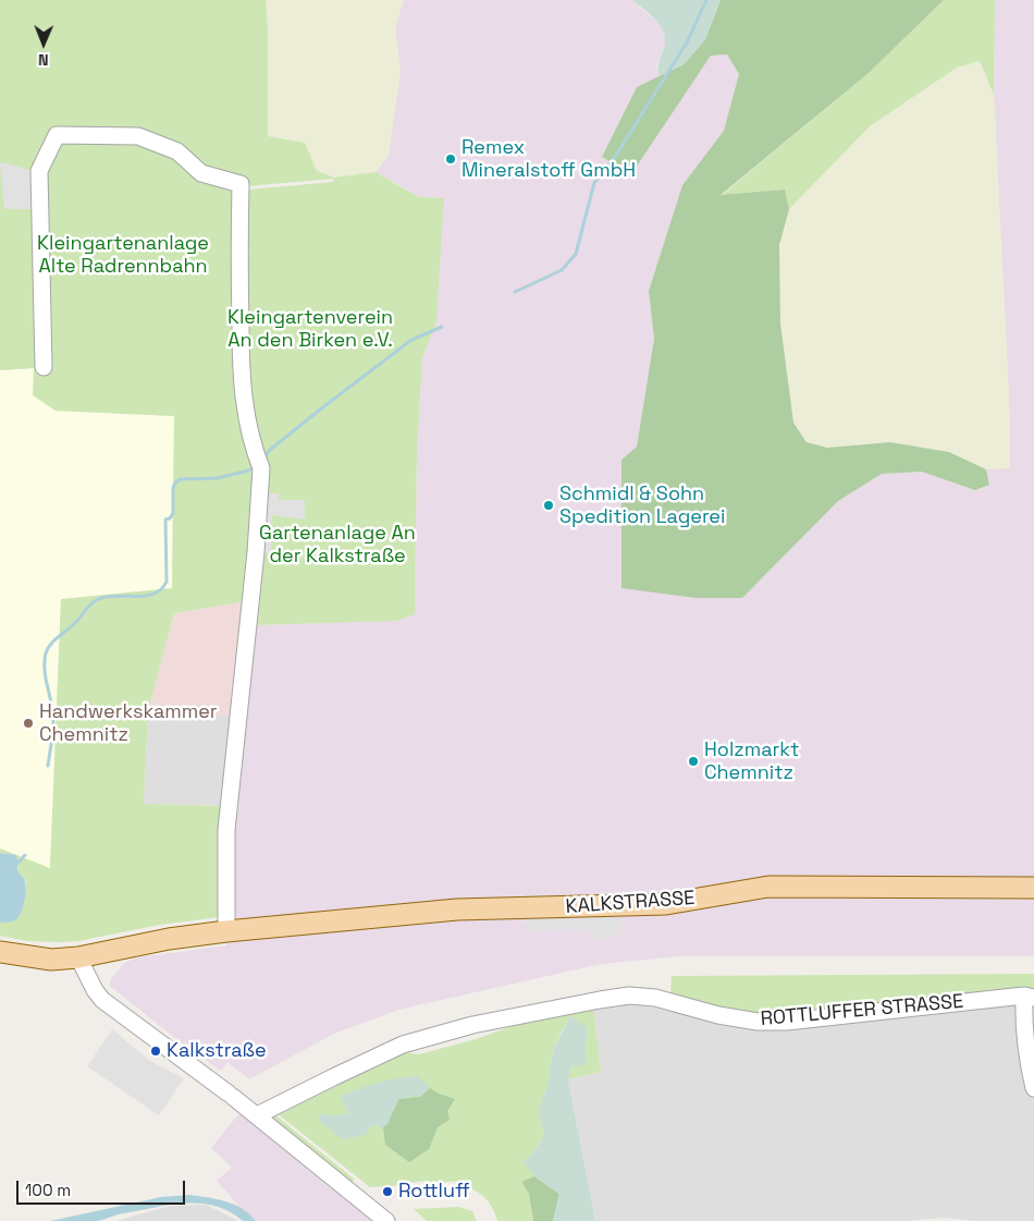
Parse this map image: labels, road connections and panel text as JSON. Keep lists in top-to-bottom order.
{
  "streets": {
    "main road": ["KALKSTRASSE"],
    "street": ["ROTTLUFFER STRASSE"]
  },
  "parks": ["Kleingartenanlage Alte Radrennbahn", "Kleingartenverein An den Birken e.V.", "Gartenanlage An der Kalkstraße"],
  "places": [
    "Remex Mineralstoff GmbH",
    "Schmidl & Sohn Spedition Lagerei",
    "Handwerkskammer Chemnitz",
    "Holzmarkt Chemnitz",
    "Kalkstraße",
    "Rottluff"
  ],
  "scale_bar": "100 m",
  "north": "bottom"
}
